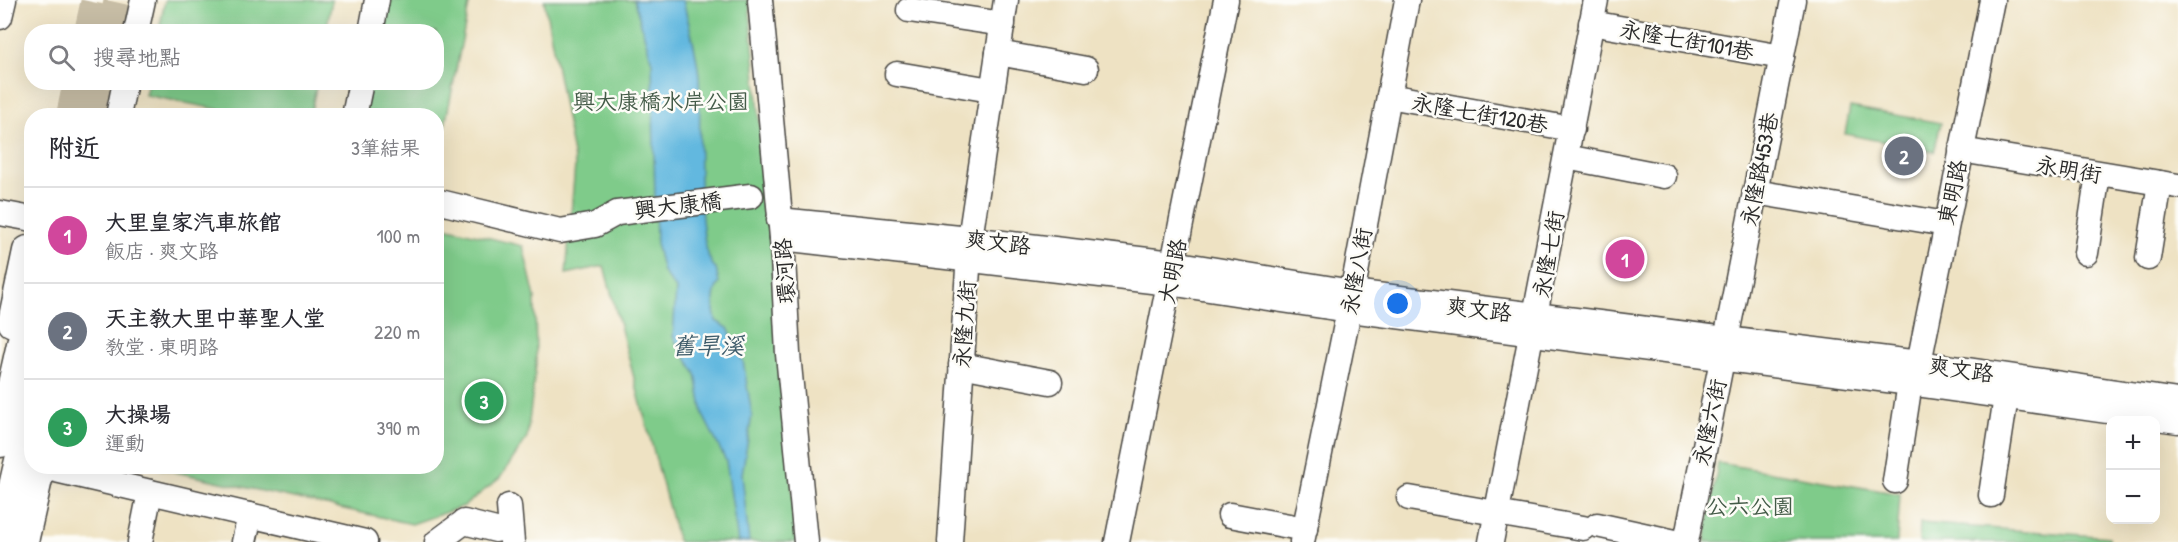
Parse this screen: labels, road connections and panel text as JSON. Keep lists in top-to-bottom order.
{
  "streets": {
    "street": [
      "永隆七街101巷",
      "永隆七街120巷",
      "永隆路453巷",
      "永明街",
      "東明路",
      "興大康橋",
      "爽文路",
      "永隆七街",
      "環河路",
      "大明路",
      "永隆八街",
      "永隆九街",
      "永隆六街"
    ]
  },
  "crossings": [
    ["永隆七街101巷", "永隆路453巷"],
    ["永隆七街101巷", "永隆七街"],
    ["永隆七街120巷", "永隆七街"],
    ["永隆七街120巷", "永隆八街"],
    ["永隆路453巷", "爽文路"],
    ["永隆路453巷", "永隆六街"],
    ["永明街", "東明路"],
    ["東明路", "爽文路"],
    ["爽文路", "永隆七街"],
    ["爽文路", "環河路"],
    ["爽文路", "大明路"],
    ["爽文路", "永隆八街"],
    ["爽文路", "永隆九街"],
    ["爽文路", "永隆六街"]
  ],
  "water": ["舊旱溪"],
  "parks": ["興大康橋水岸公園", "公六公園"],
  "page": {
    "search": "搜尋地點",
    "heading": ["附近", "3筆結果"],
    "pins": ["2", "1", "3"],
    "list": [
      {
        "mark": "1",
        "name": "大里皇家汽車旅館",
        "note": "飯店 · 爽文路",
        "value": "100 m"
      },
      {
        "mark": "2",
        "name": "天主教大里中華聖人堂",
        "note": "教堂 · 東明路",
        "value": "220 m"
      },
      {
        "mark": "3",
        "name": "大操場",
        "note": "運動",
        "value": "390 m"
      }
    ],
    "map_buttons": ["+", "−"]
  }
}
